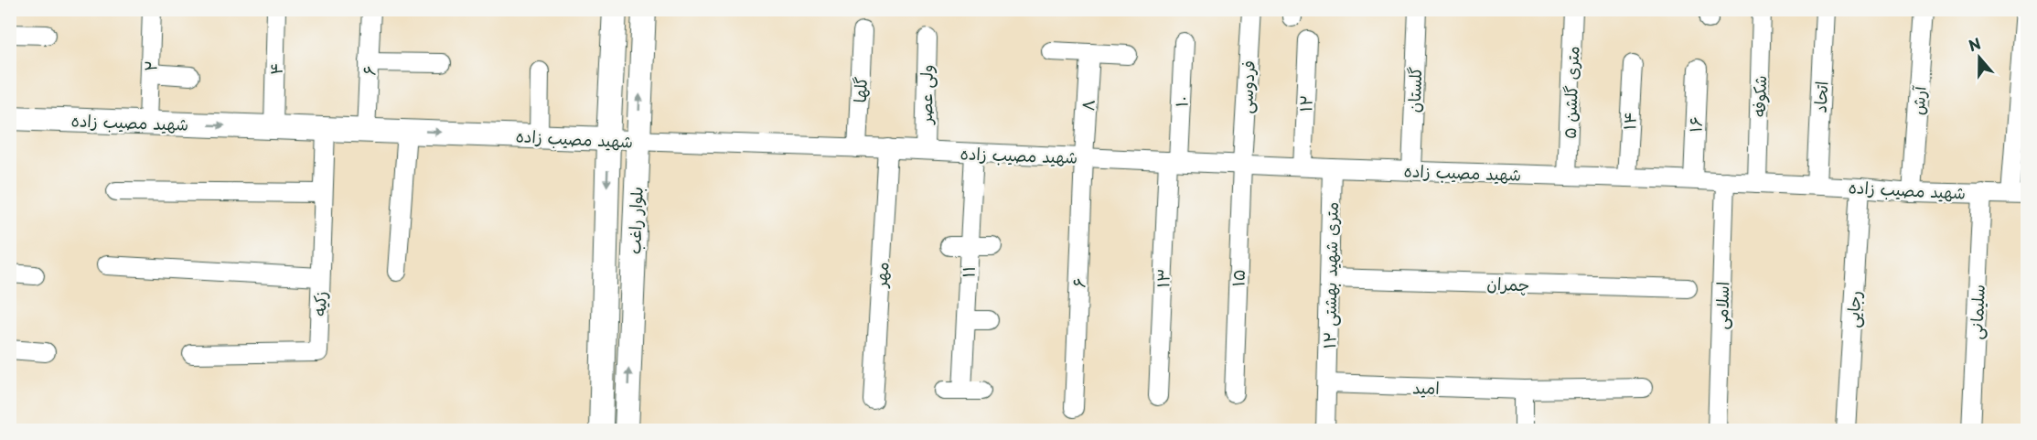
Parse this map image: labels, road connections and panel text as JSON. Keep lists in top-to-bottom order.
{
  "streets": {
    "street": [
      "۲",
      "۴",
      "۶",
      "فردوسی",
      "گلها",
      "گلستان",
      "۵ متری گلشن",
      "ولی عصر",
      "شکوفه",
      "اتحاد",
      "آرش",
      "۱۰",
      "۱۲",
      "۸",
      "۱۴",
      "شهید مصیب زاده",
      "۱۶",
      "بلوار راغب",
      "۱۱",
      "مهر",
      "۱۲ متری شهید بهشتی",
      "۱۳",
      "۱۵",
      "چمران",
      "زکیه",
      "اسلامی",
      "رجایی",
      "سلیمانی",
      "امید"
    ]
  },
  "crossings": [
    ["۲", "شهید مصیب زاده"],
    ["۴", "شهید مصیب زاده"],
    ["۶", "۸"],
    ["۶", "شهید مصیب زاده"],
    ["فردوسی", "شهید مصیب زاده"],
    ["فردوسی", "۱۵"],
    ["گلها", "شهید مصیب زاده"],
    ["گلستان", "شهید مصیب زاده"],
    ["۵ متری گلشن", "شهید مصیب زاده"],
    ["ولی عصر", "شهید مصیب زاده"],
    ["شکوفه", "شهید مصیب زاده"],
    ["اتحاد", "شهید مصیب زاده"],
    ["آرش", "شهید مصیب زاده"],
    ["۱۰", "شهید مصیب زاده"],
    ["۱۰", "۱۳"],
    ["۱۲", "شهید مصیب زاده"],
    ["۸", "شهید مصیب زاده"],
    ["۱۴", "شهید مصیب زاده"],
    ["شهید مصیب زاده", "۱۶"],
    ["شهید مصیب زاده", "بلوار راغب"],
    ["شهید مصیب زاده", "۱۱"],
    ["شهید مصیب زاده", "مهر"],
    ["شهید مصیب زاده", "۱۲ متری شهید بهشتی"],
    ["شهید مصیب زاده", "۱۳"],
    ["شهید مصیب زاده", "۱۵"],
    ["شهید مصیب زاده", "زکیه"],
    ["شهید مصیب زاده", "اسلامی"],
    ["شهید مصیب زاده", "رجایی"],
    ["شهید مصیب زاده", "سلیمانی"],
    ["۱۲ متری شهید بهشتی", "چمران"],
    ["۱۲ متری شهید بهشتی", "امید"]
  ],
  "north": "top"
}
